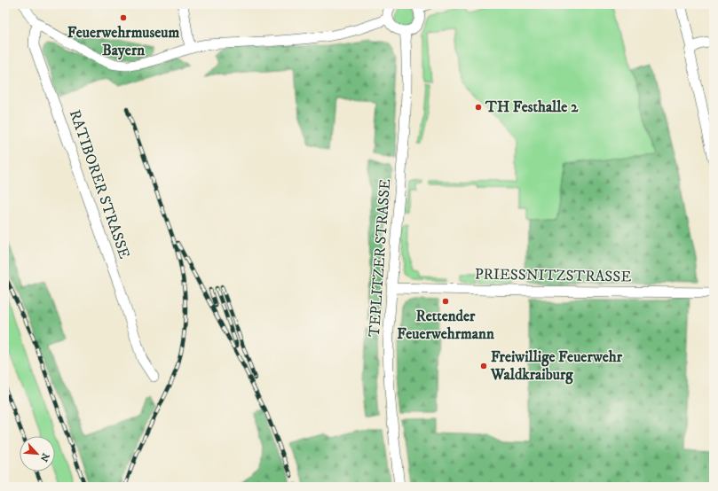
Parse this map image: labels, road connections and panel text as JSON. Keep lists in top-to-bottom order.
{
  "streets": {
    "street": ["RATIBORER STRASSE", "TEPLITZER STRASSE", "PRIESSNITZSTRASSE"]
  },
  "crossings": [
    ["TEPLITZER STRASSE", "PRIESSNITZSTRASSE"]
  ],
  "places": [
    "Feuerwehrmuseum Bayern",
    "TH Festhalle 2",
    "Rettender Feuerwehrmann",
    "Freiwillige Feuerwehr Waldkraiburg"
  ],
  "north": "bottom right"
}
